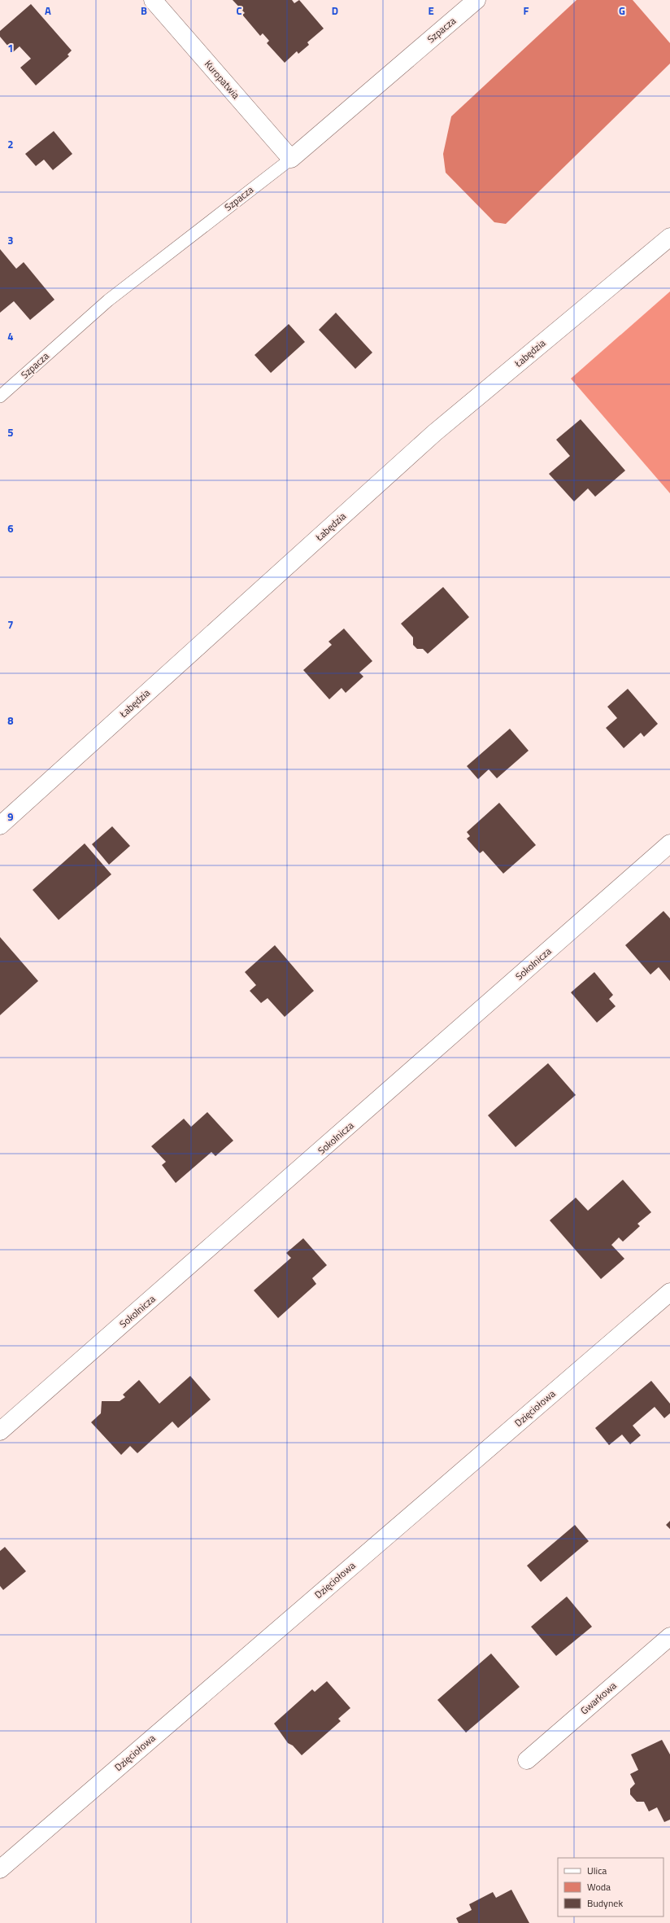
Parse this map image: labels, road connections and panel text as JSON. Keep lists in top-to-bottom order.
{
  "streets": {
    "street": [
      "Szpacza",
      "Kuropatwia",
      "Łabędzia",
      "Sokolnicza",
      "Dzięciołowa",
      "Gwarkowa"
    ]
  },
  "crossings": [
    ["Szpacza", "Kuropatwia"]
  ],
  "legend": ["Ulica", "Woda", "Budynek"],
  "grid": {
    "columns": [
      "A",
      "B",
      "C",
      "D",
      "E",
      "F",
      "G"
    ],
    "rows": [
      "1",
      "2",
      "3",
      "4",
      "5",
      "6",
      "7",
      "8",
      "9"
    ]
  }
}
